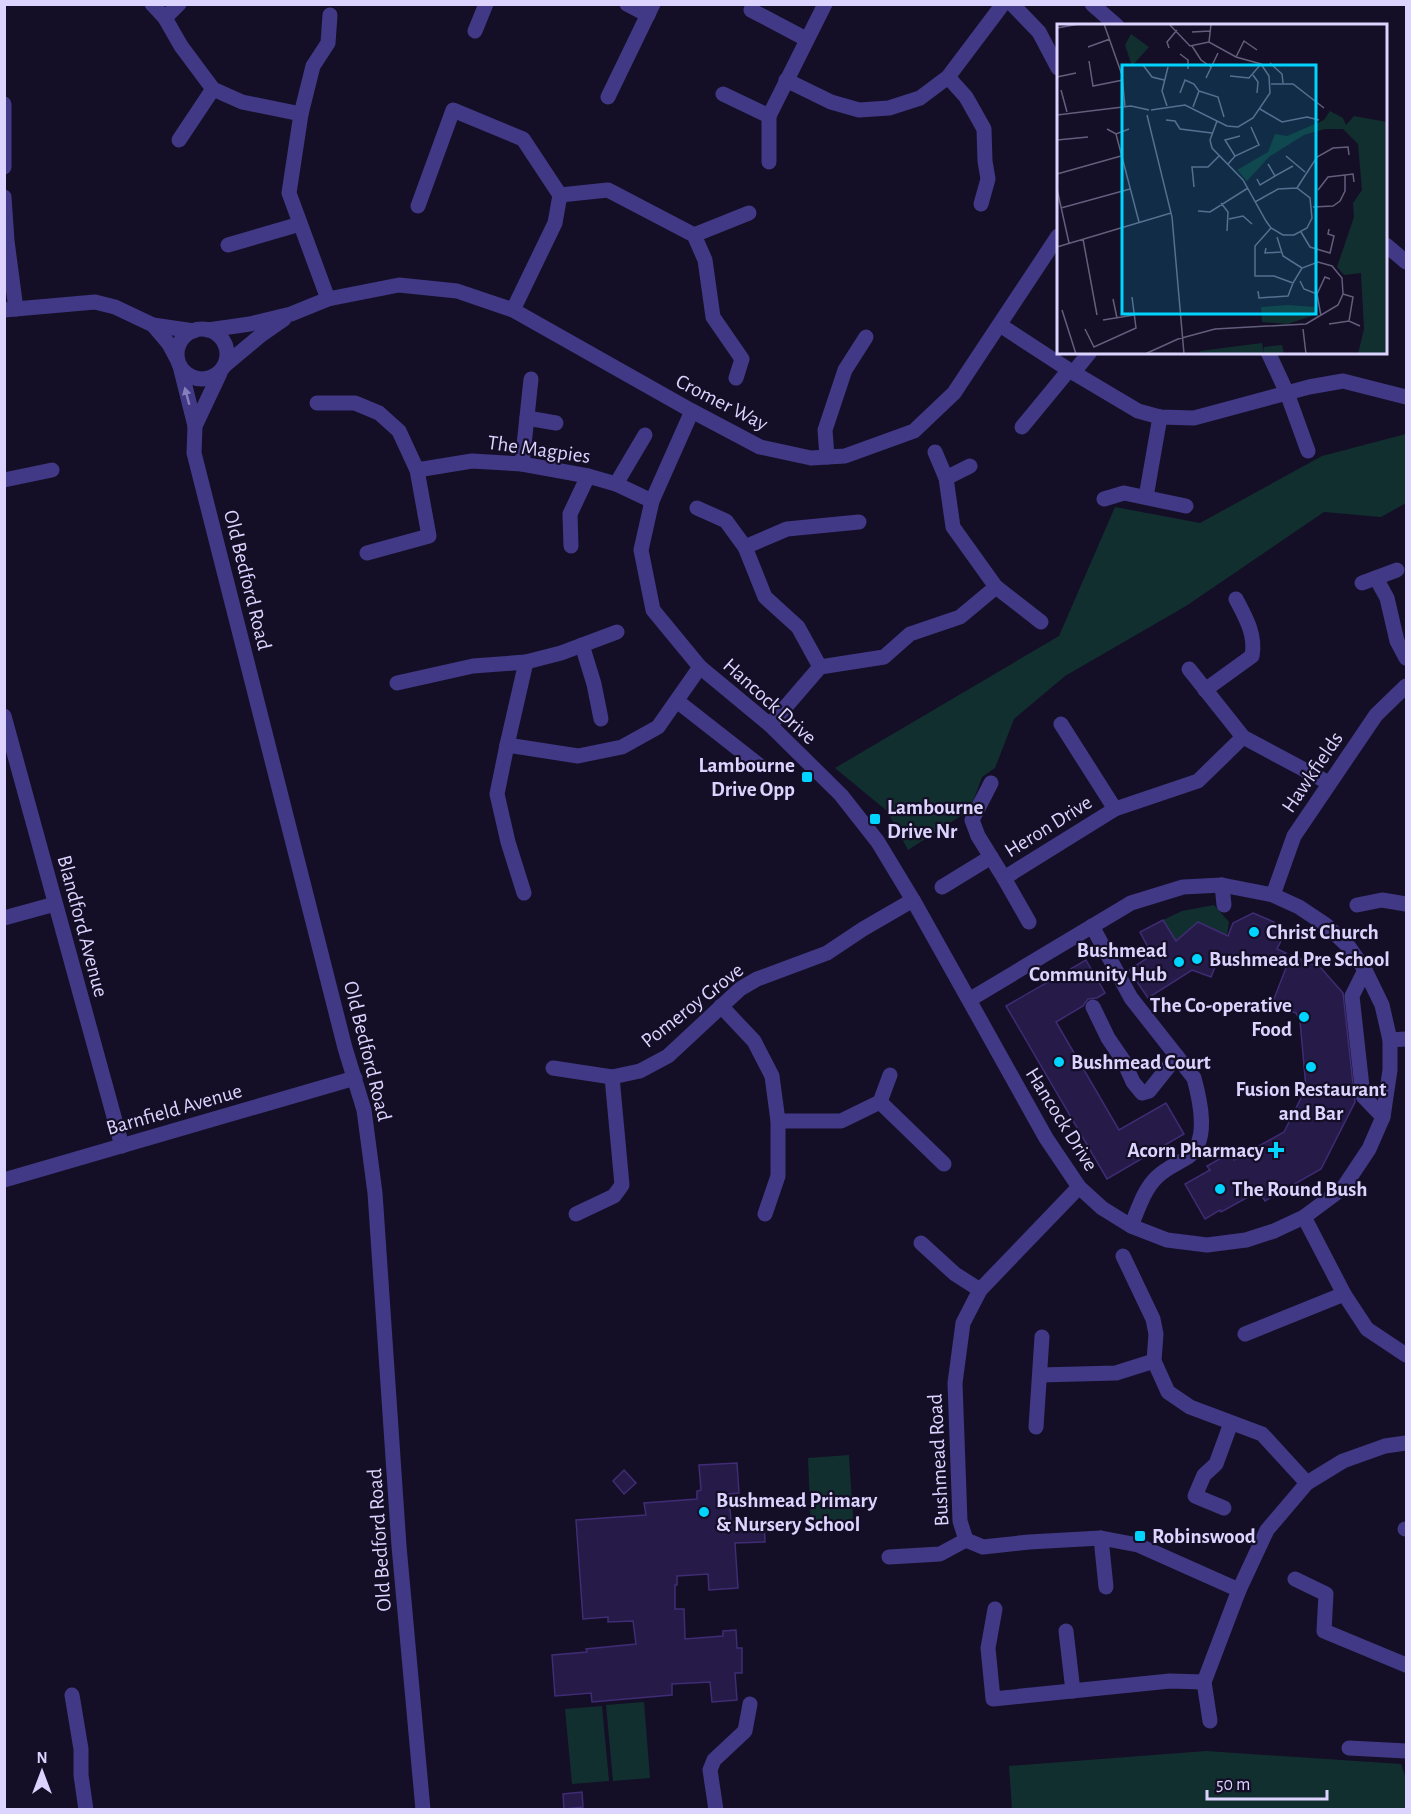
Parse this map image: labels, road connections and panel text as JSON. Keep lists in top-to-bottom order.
{
  "streets": {
    "street": [
      "Cromer Way",
      "The Magpies",
      "Old Bedford Road",
      "Hancock Drive",
      "Hawkfields",
      "Heron Drive",
      "Blandford Avenue",
      "Pomeroy Grove",
      "Barnfield Avenue",
      "Bushmead Road"
    ]
  },
  "crossings": [
    ["Cromer Way", "Old Bedford Road"],
    ["Cromer Way", "Hancock Drive"],
    ["The Magpies", "Hancock Drive"],
    ["Old Bedford Road", "Barnfield Avenue"],
    ["Hancock Drive", "Hawkfields"],
    ["Hancock Drive", "Pomeroy Grove"],
    ["Hancock Drive", "Bushmead Road"],
    ["Blandford Avenue", "Barnfield Avenue"]
  ],
  "places": {
    "transit": ["Lambourne Drive Opp", "Lambourne Drive Nr", "Robinswood"],
    "other": [
      "Christ Church",
      "Bushmead Pre School",
      "Bushmead Community Hub",
      "The Co-operative Food",
      "Bushmead Court",
      "Fusion Restaurant and Bar",
      "The Round Bush",
      "Bushmead Primary & Nursery School"
    ],
    "health": ["Acorn Pharmacy"]
  },
  "scale_bar": "50 m",
  "north": "top"
}
